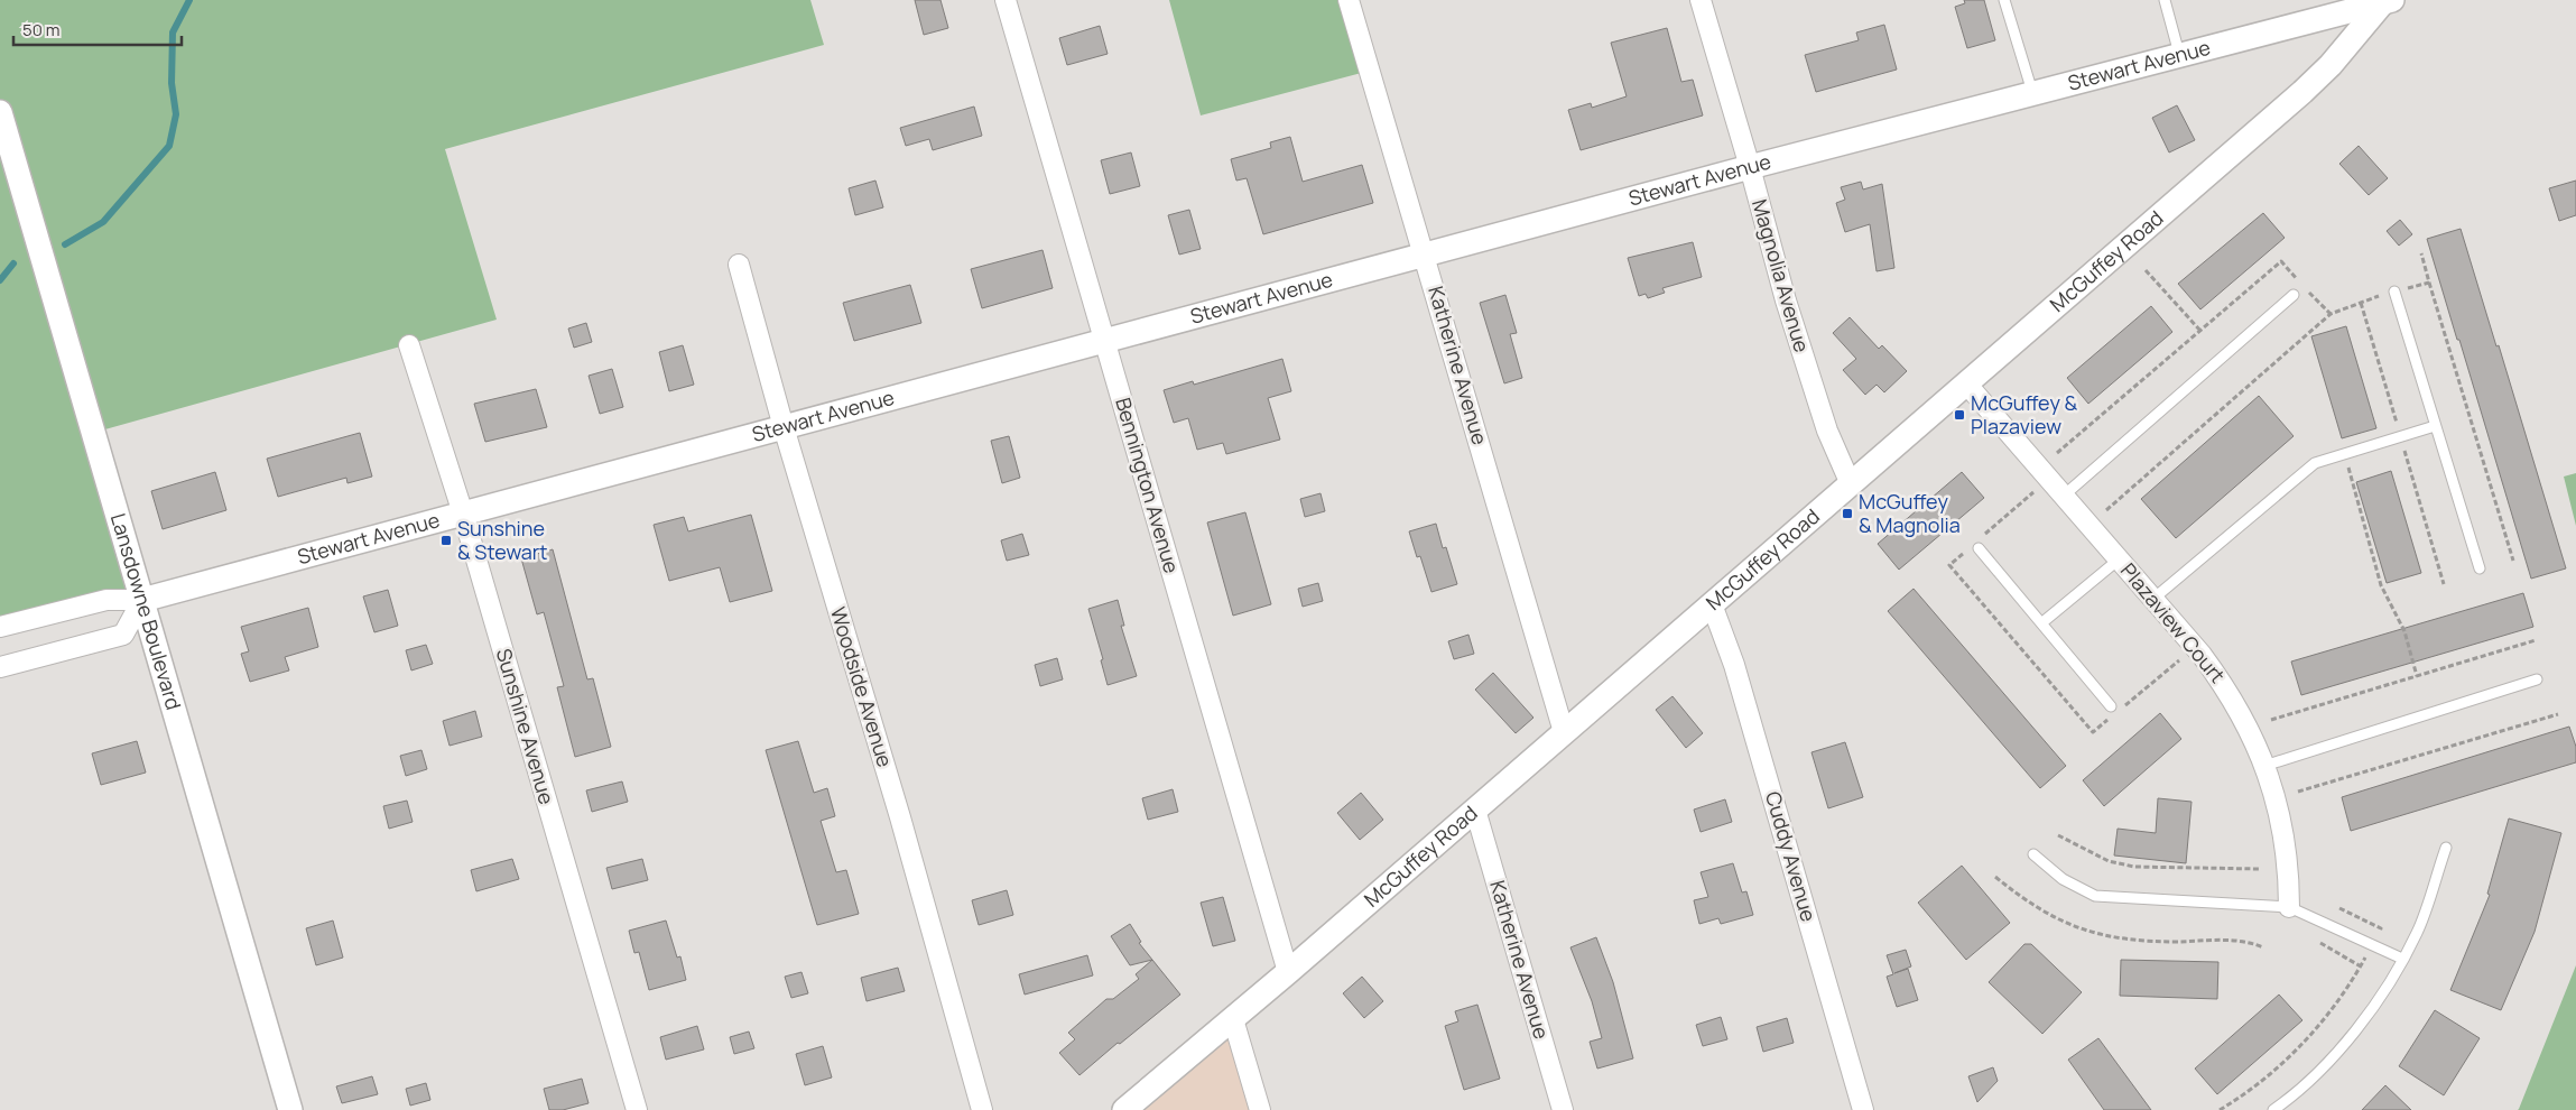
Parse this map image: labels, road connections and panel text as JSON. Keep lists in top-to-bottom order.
{
  "streets": {
    "street": [
      "Stewart Avenue",
      "McGuffey Road",
      "Magnolia Avenue",
      "Katherine Avenue",
      "Bennington Avenue",
      "Lansdowne Boulevard",
      "Plazaview Court",
      "Woodside Avenue",
      "Sunshine Avenue",
      "Cuddy Avenue"
    ]
  },
  "crossings": [
    ["Stewart Avenue", "McGuffey Road"],
    ["Stewart Avenue", "Magnolia Avenue"],
    ["Stewart Avenue", "Katherine Avenue"],
    ["Stewart Avenue", "Bennington Avenue"],
    ["Stewart Avenue", "Lansdowne Boulevard"],
    ["Stewart Avenue", "Woodside Avenue"],
    ["Stewart Avenue", "Sunshine Avenue"],
    ["McGuffey Road", "Magnolia Avenue"],
    ["McGuffey Road", "Katherine Avenue"],
    ["McGuffey Road", "Bennington Avenue"],
    ["McGuffey Road", "Plazaview Court"],
    ["McGuffey Road", "Cuddy Avenue"]
  ],
  "places": {
    "transit": ["McGuffey & Plazaview", "McGuffey & Magnolia", "Sunshine & Stewart"]
  },
  "scale_bar": "50 m"
}
